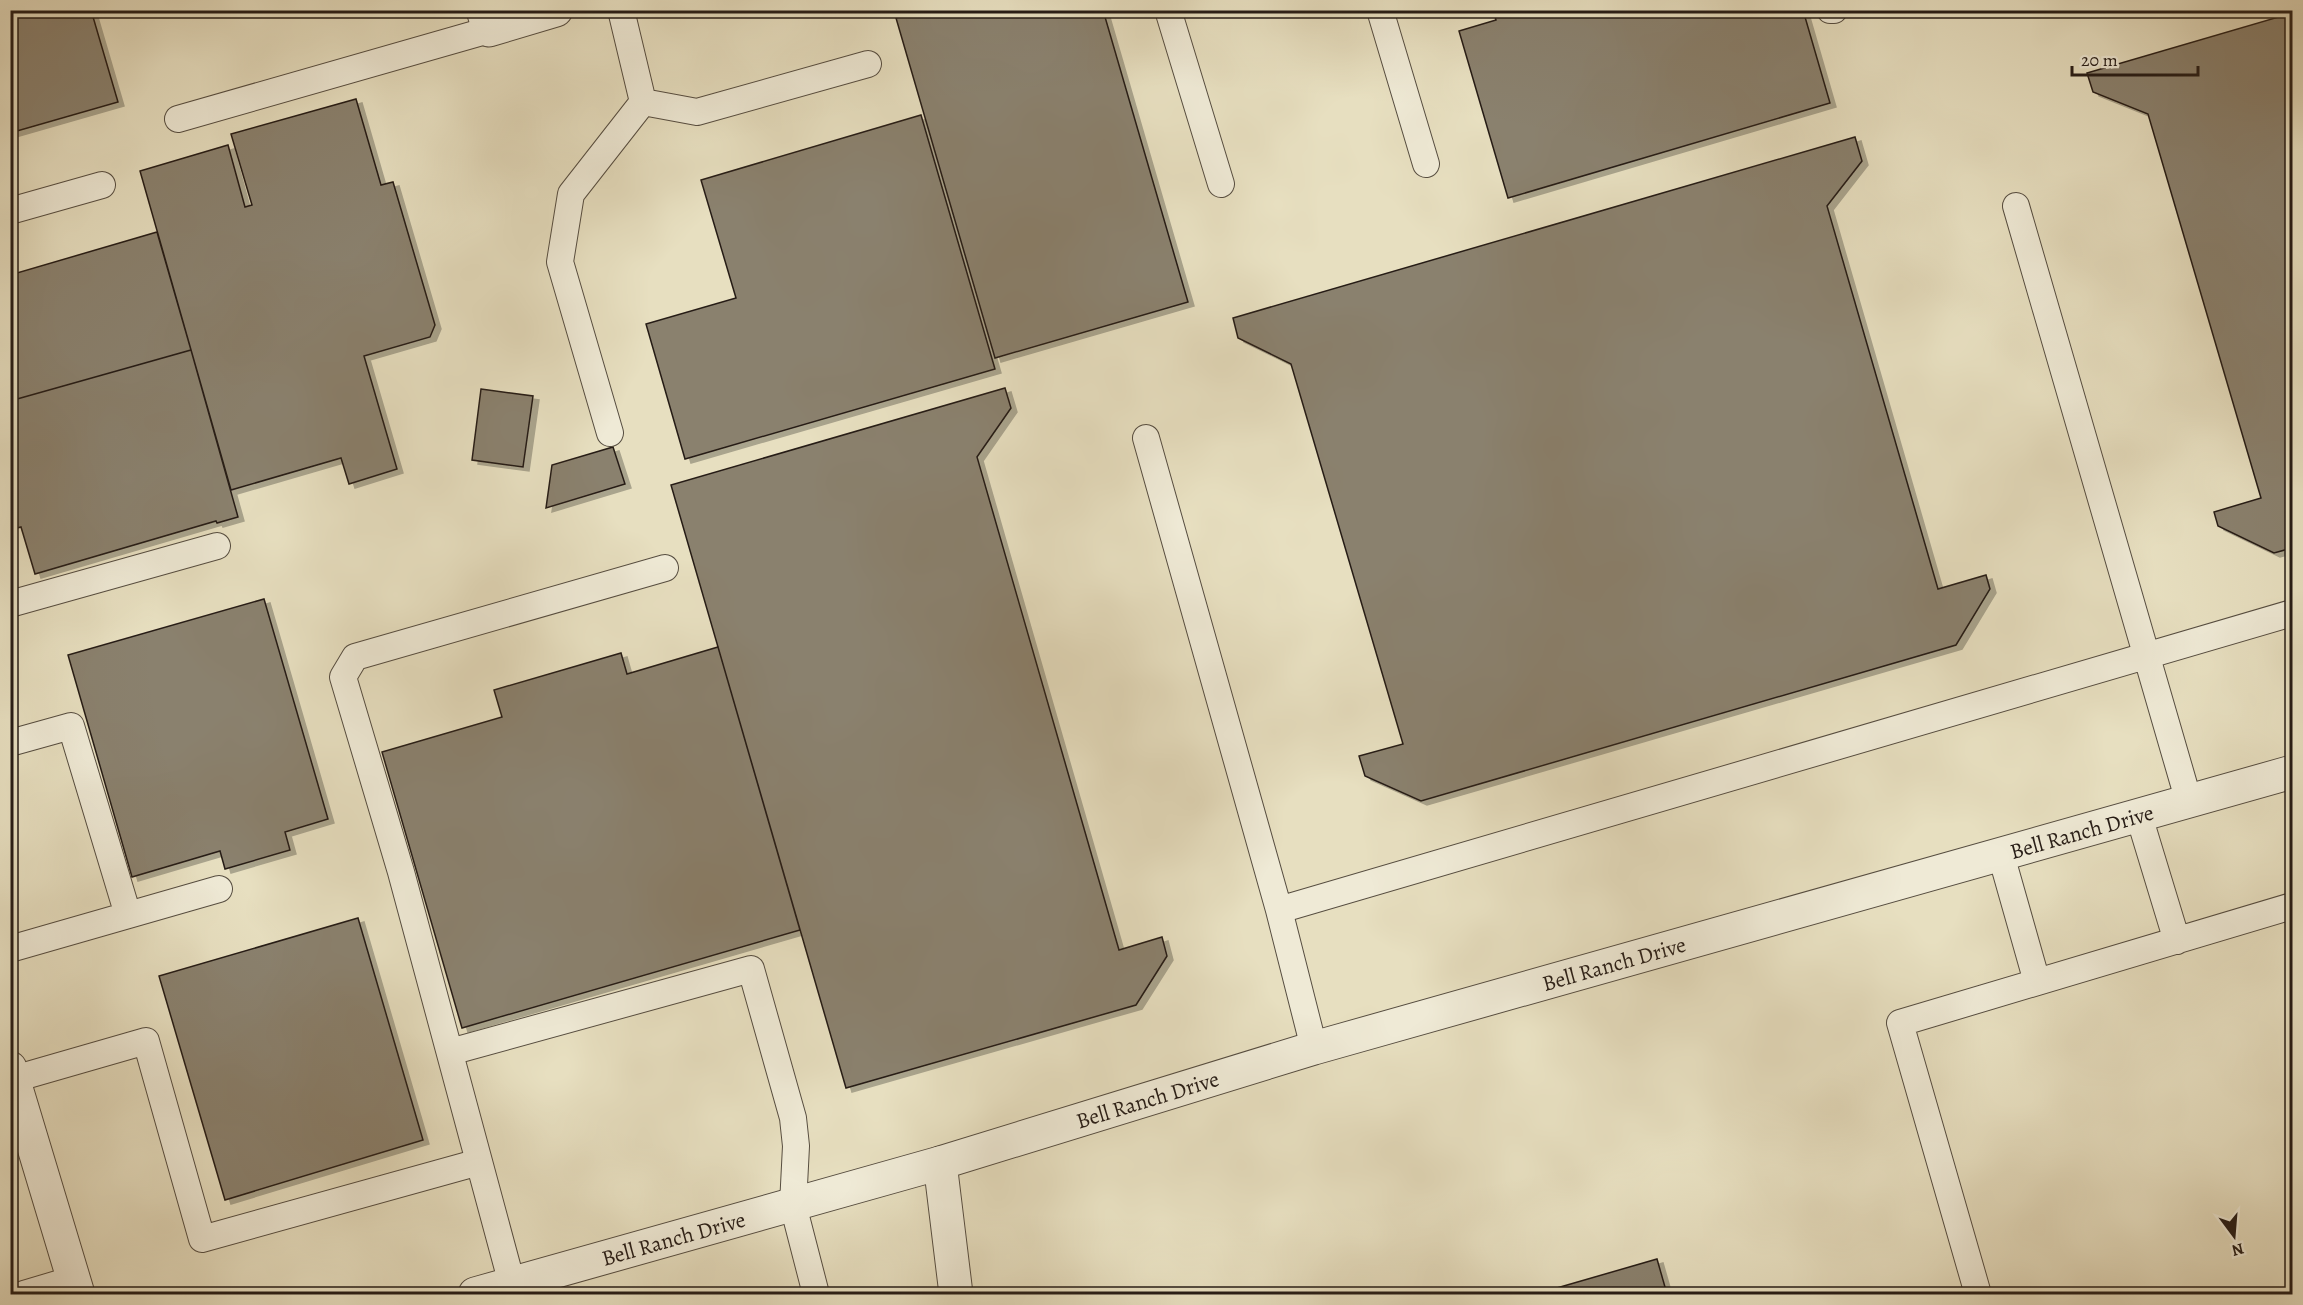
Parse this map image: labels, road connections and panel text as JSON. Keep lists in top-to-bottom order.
{
  "streets": {
    "street": ["Bell Ranch Drive"]
  },
  "scale_bar": "20 m",
  "north": "bottom"
}
